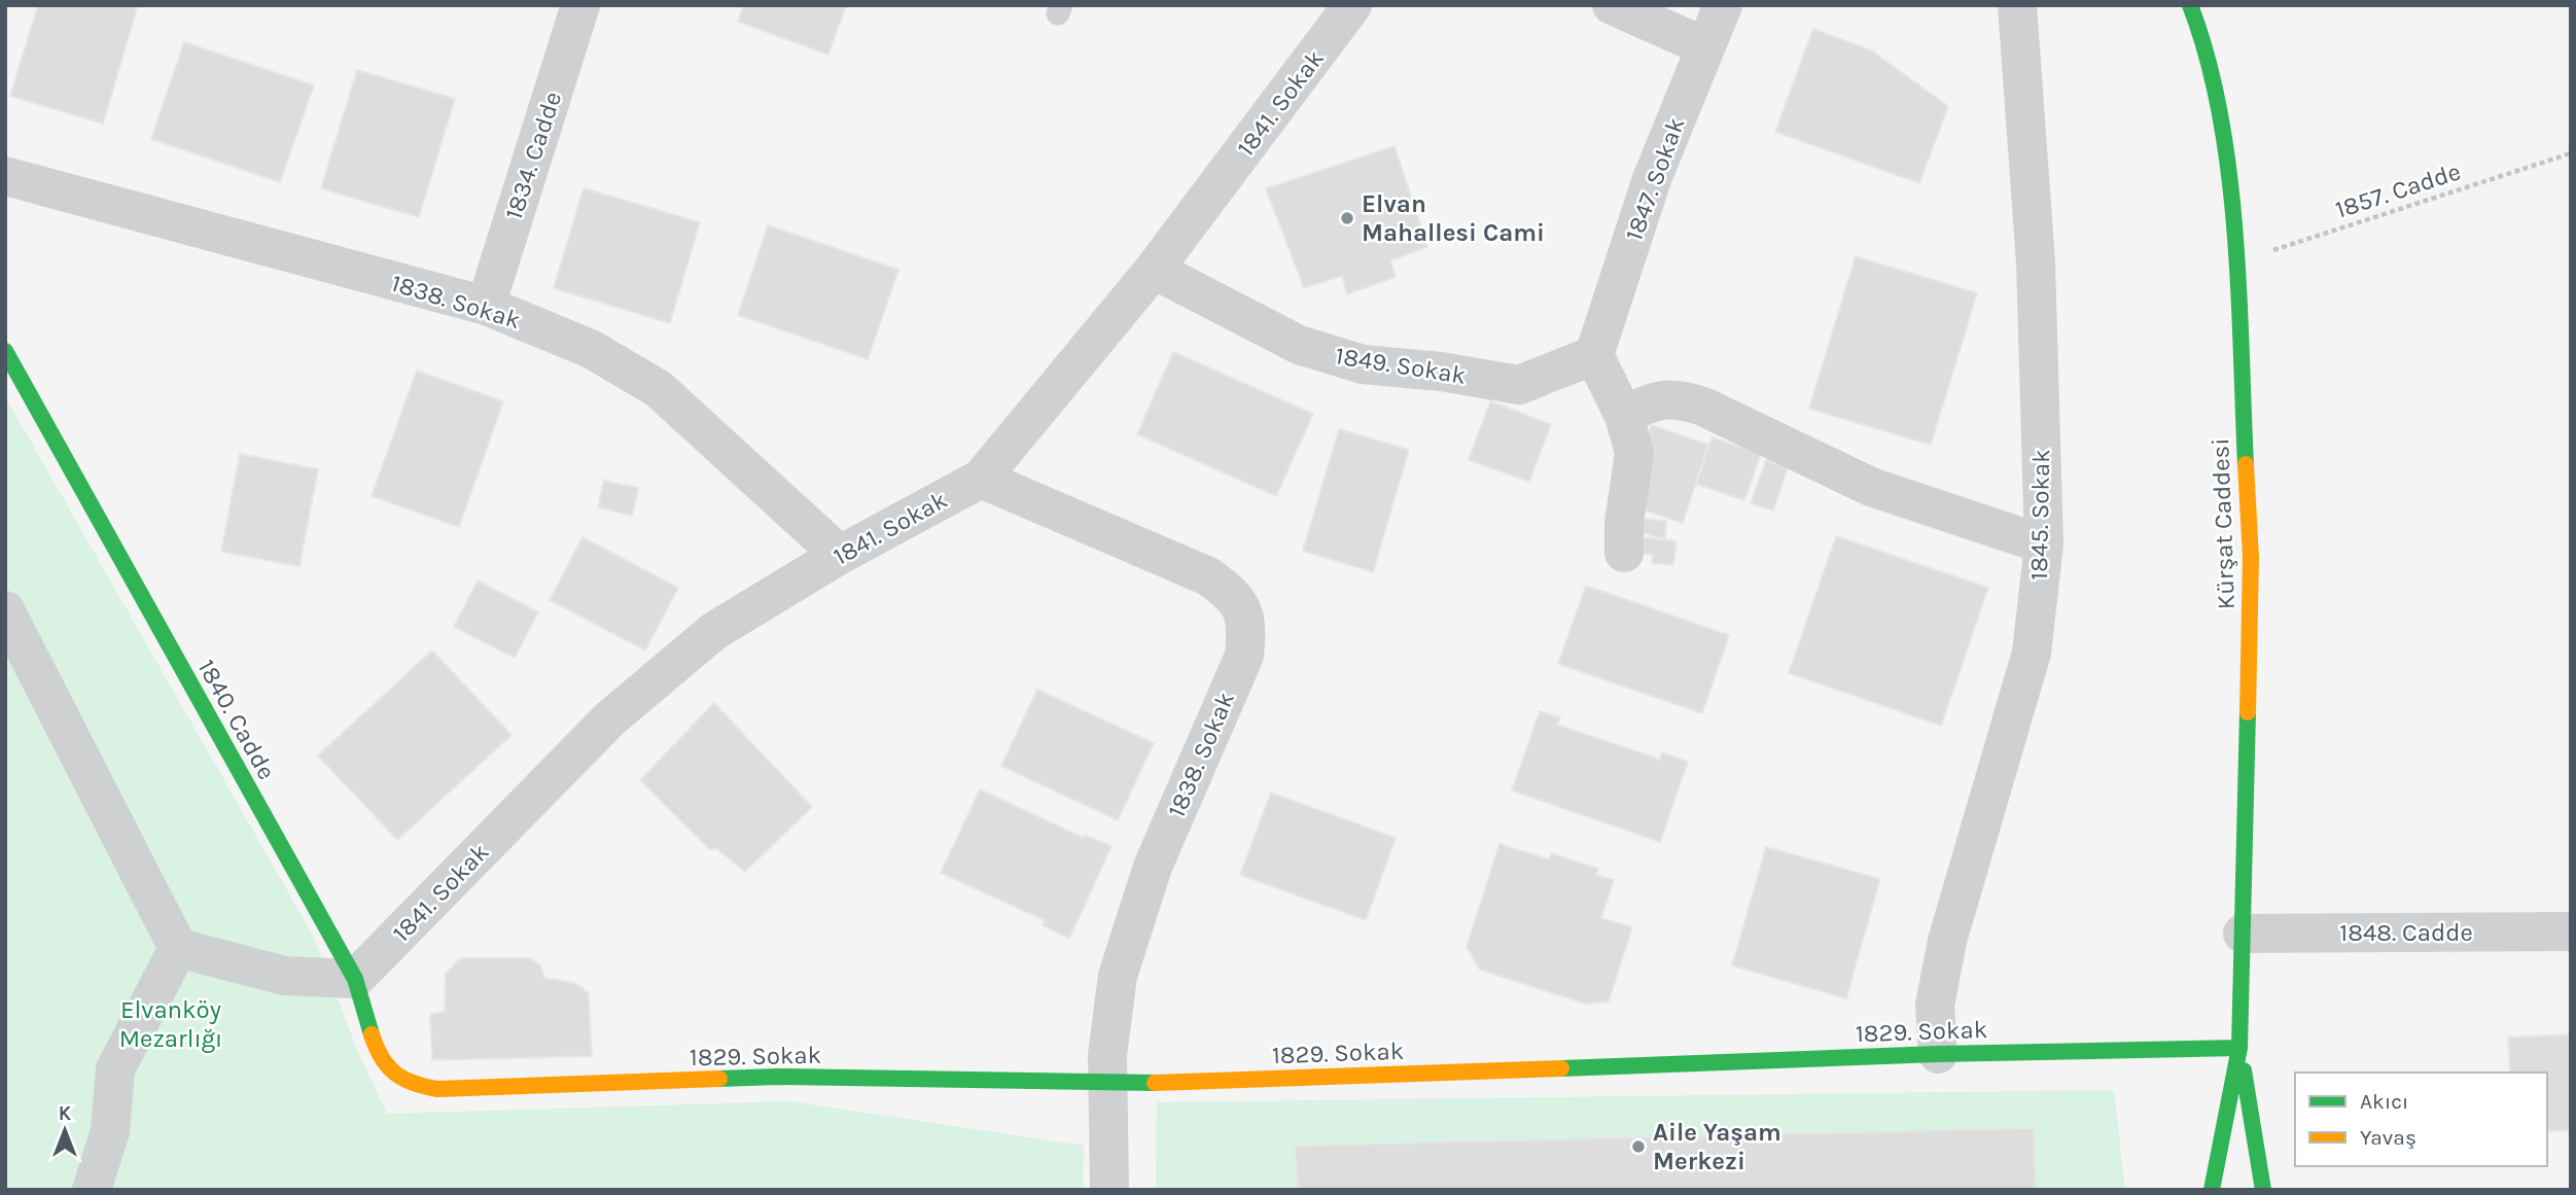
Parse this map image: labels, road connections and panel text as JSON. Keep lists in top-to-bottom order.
{
  "streets": {
    "street": [
      "1841. Sokak",
      "1834. Cadde",
      "1847. Sokak",
      "1838. Sokak",
      "1849. Sokak",
      "1845. Sokak",
      "Kürşat Caddesi",
      "1840. Cadde",
      "1848. Cadde",
      "1829. Sokak"
    ],
    "path": ["1857. Cadde"]
  },
  "crossings": [
    ["1841. Sokak", "1838. Sokak"],
    ["1841. Sokak", "1849. Sokak"],
    ["1841. Sokak", "1840. Cadde"],
    ["1834. Cadde", "1838. Sokak"],
    ["1847. Sokak", "1849. Sokak"],
    ["1857. Cadde", "Kürşat Caddesi"],
    ["1838. Sokak", "1829. Sokak"],
    ["1845. Sokak", "1829. Sokak"],
    ["Kürşat Caddesi", "1848. Cadde"],
    ["Kürşat Caddesi", "1829. Sokak"],
    ["1840. Cadde", "1829. Sokak"]
  ],
  "parks": ["Elvanköy Mezarlığı"],
  "places": ["Elvan Mahallesi Cami", "Aile Yaşam Merkezi"],
  "legend": ["Akıcı", "Yavaş"],
  "north": "top"
}
